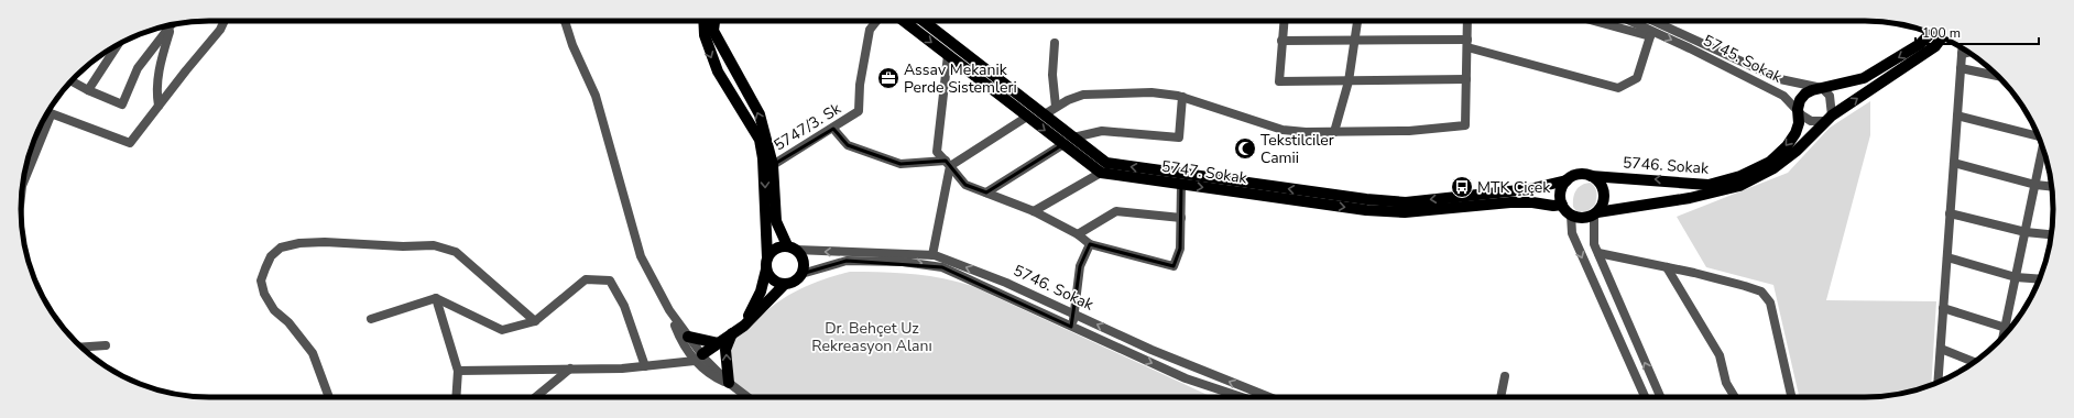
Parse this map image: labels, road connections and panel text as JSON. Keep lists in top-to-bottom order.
{
  "streets": {
    "main road": ["5746. Sokak", "5747. Sokak"],
    "street": ["5745. Sokak", "5747/3. Sk"]
  },
  "crossings": [
    ["5745. Sokak", "5746. Sokak"],
    ["5746. Sokak", "5747. Sokak"]
  ],
  "parks": ["Dr. Behçet Uz Rekreasyon Alanı"],
  "places": {
    "office": ["Assav Mekanik Perde Sistemleri"],
    "mosque": ["Tekstilciler Camii"],
    "bus stop": ["MTK Çiçek"]
  },
  "scale_bar": "100 m"
}
